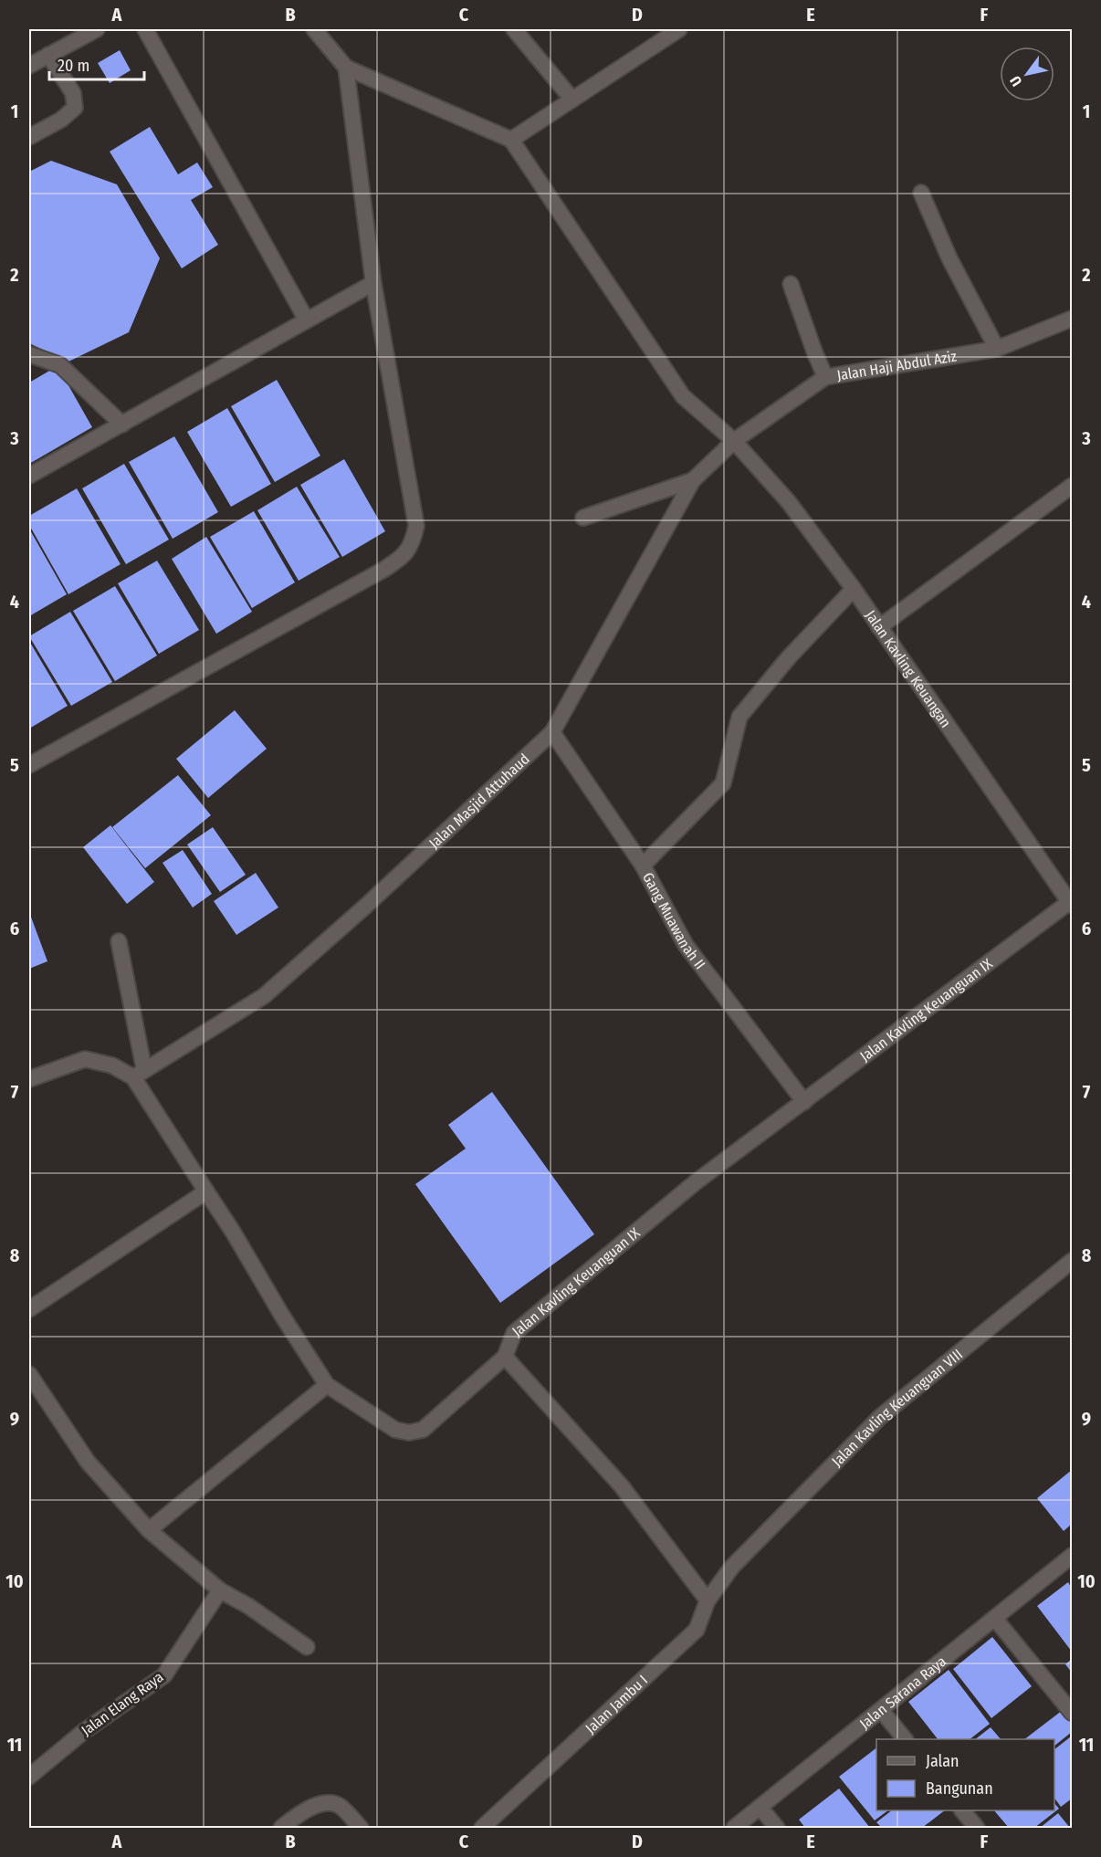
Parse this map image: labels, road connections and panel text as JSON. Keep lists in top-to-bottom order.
{
  "streets": {
    "street": [
      "Jalan Haji Abdul Aziz",
      "Jalan Kavling Keuangan",
      "Jalan Masjid Attuhaud",
      "Gang Muawanah II",
      "Jalan Kavling Keuanguan IX",
      "Jalan Kavling Keuanguan VIII",
      "Jalan Sarana Raya",
      "Jalan Elang Raya",
      "Jalan Jambu I"
    ]
  },
  "crossings": [
    ["Jalan Haji Abdul Aziz", "Jalan Kavling Keuangan"],
    ["Jalan Haji Abdul Aziz", "Jalan Masjid Attuhaud"],
    ["Jalan Kavling Keuangan", "Jalan Masjid Attuhaud"],
    ["Jalan Kavling Keuangan", "Jalan Kavling Keuanguan IX"],
    ["Jalan Masjid Attuhaud", "Gang Muawanah II"],
    ["Jalan Masjid Attuhaud", "Jalan Kavling Keuanguan IX"],
    ["Gang Muawanah II", "Jalan Kavling Keuanguan IX"],
    ["Jalan Kavling Keuanguan VIII", "Jalan Jambu I"]
  ],
  "legend": ["Jalan", "Bangunan"],
  "scale_bar": "20 m",
  "north": "bottom left",
  "grid": {
    "columns": [
      "A",
      "B",
      "C",
      "D",
      "E",
      "F"
    ],
    "rows": [
      "1",
      "2",
      "3",
      "4",
      "5",
      "6",
      "7",
      "8",
      "9",
      "10",
      "11"
    ]
  }
}
